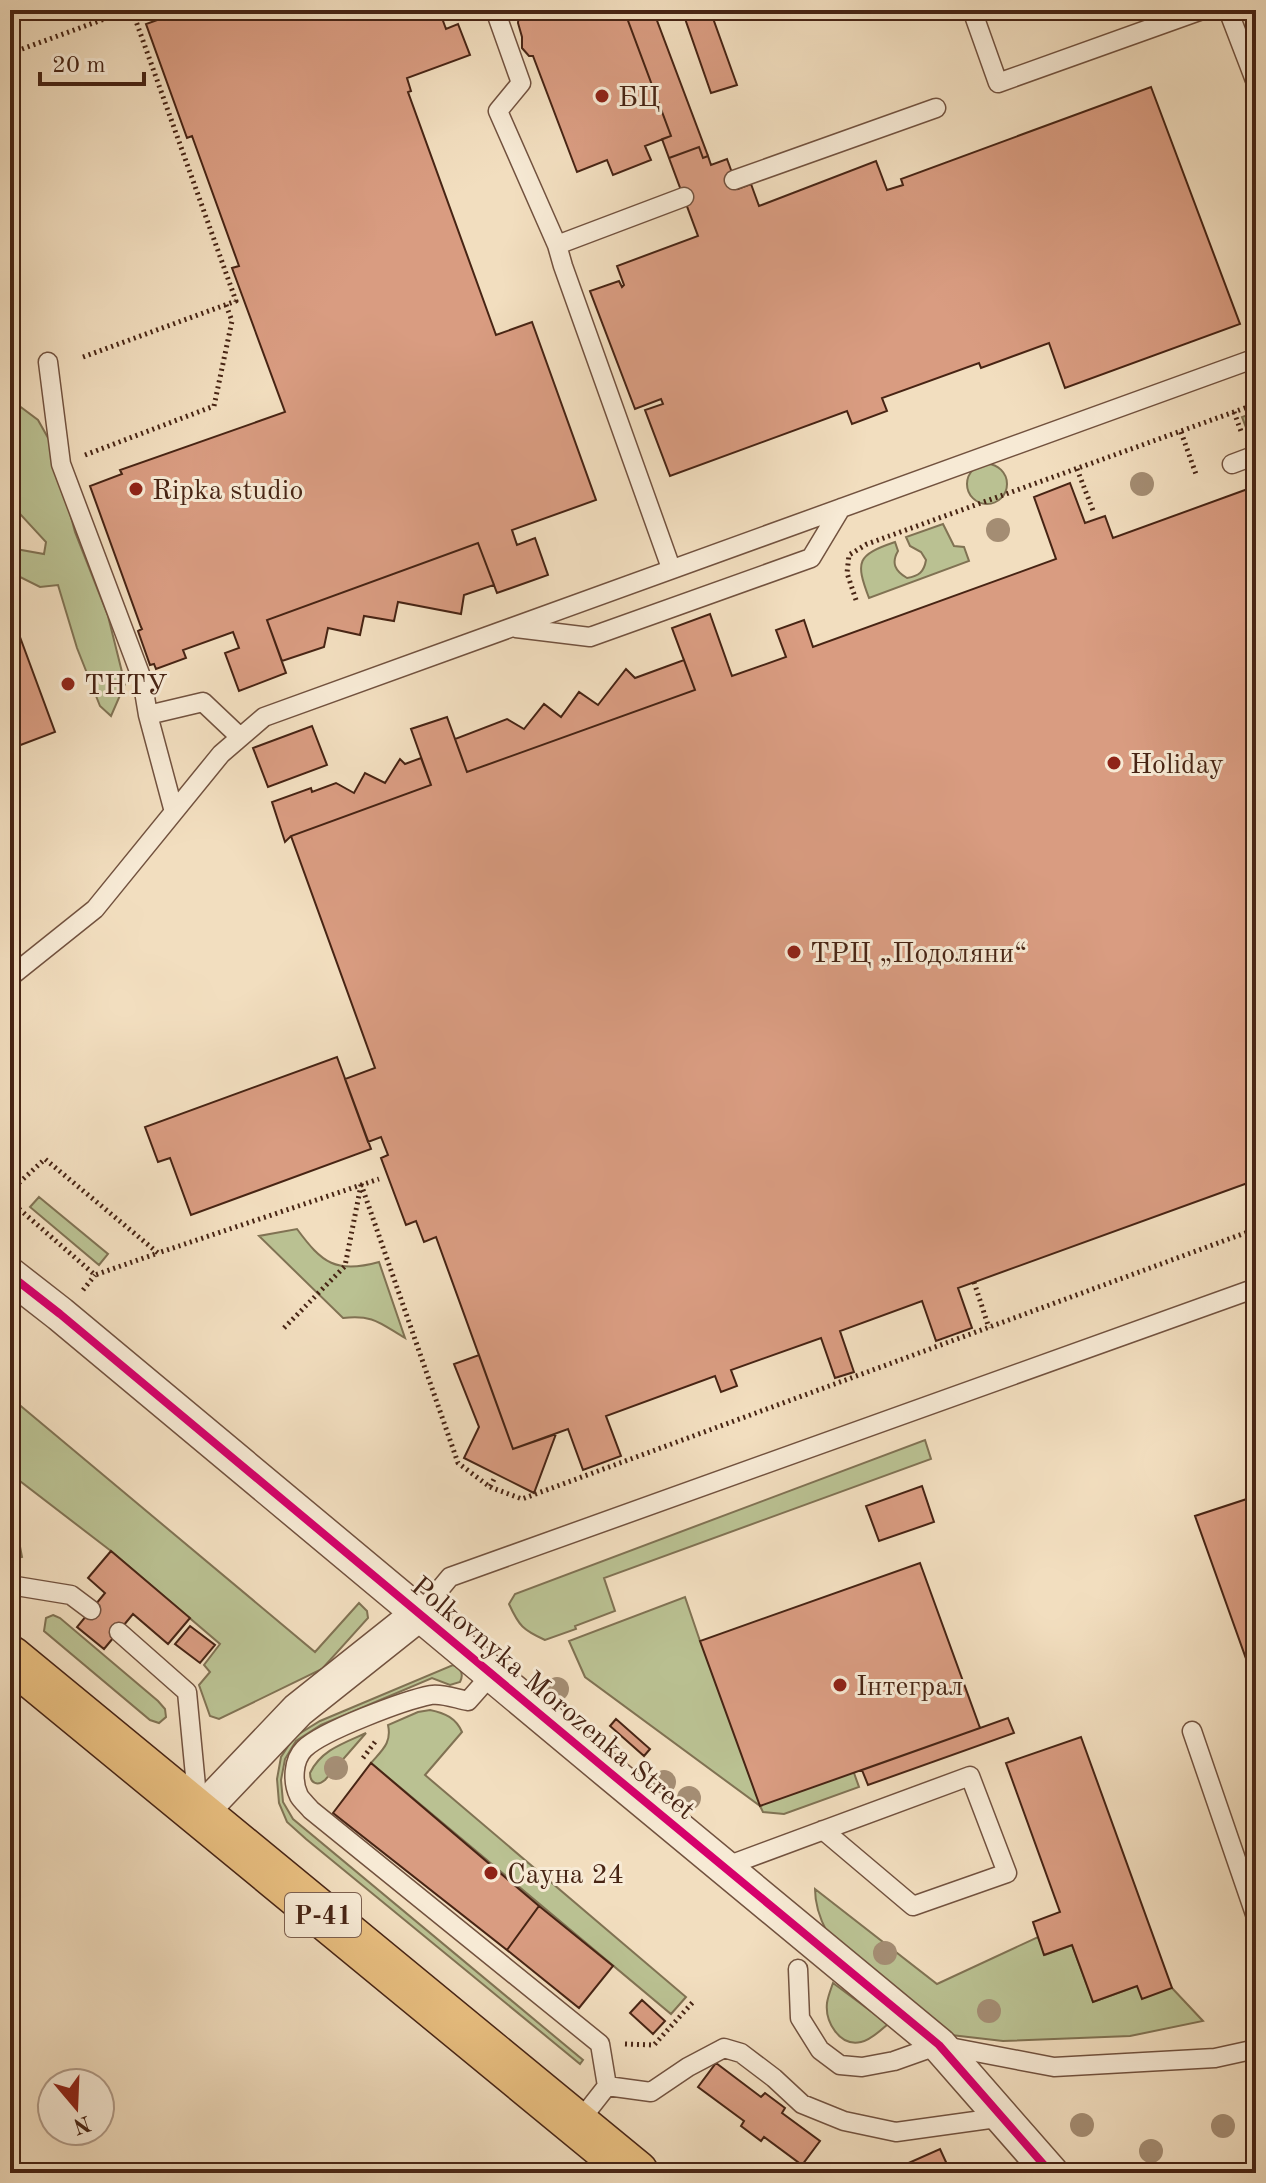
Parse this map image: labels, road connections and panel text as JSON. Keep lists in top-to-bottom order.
{
  "streets": {
    "main road": ["Р-41"],
    "street": ["Polkovnyka Morozenka Street"]
  },
  "places": [
    "БЦ",
    "Ripka studio",
    "ТНТУ",
    "Holiday",
    "ТРЦ „Подоляни“",
    "Інтеграл",
    "Сауна 24"
  ],
  "scale_bar": "20 m",
  "north": "bottom"
}
